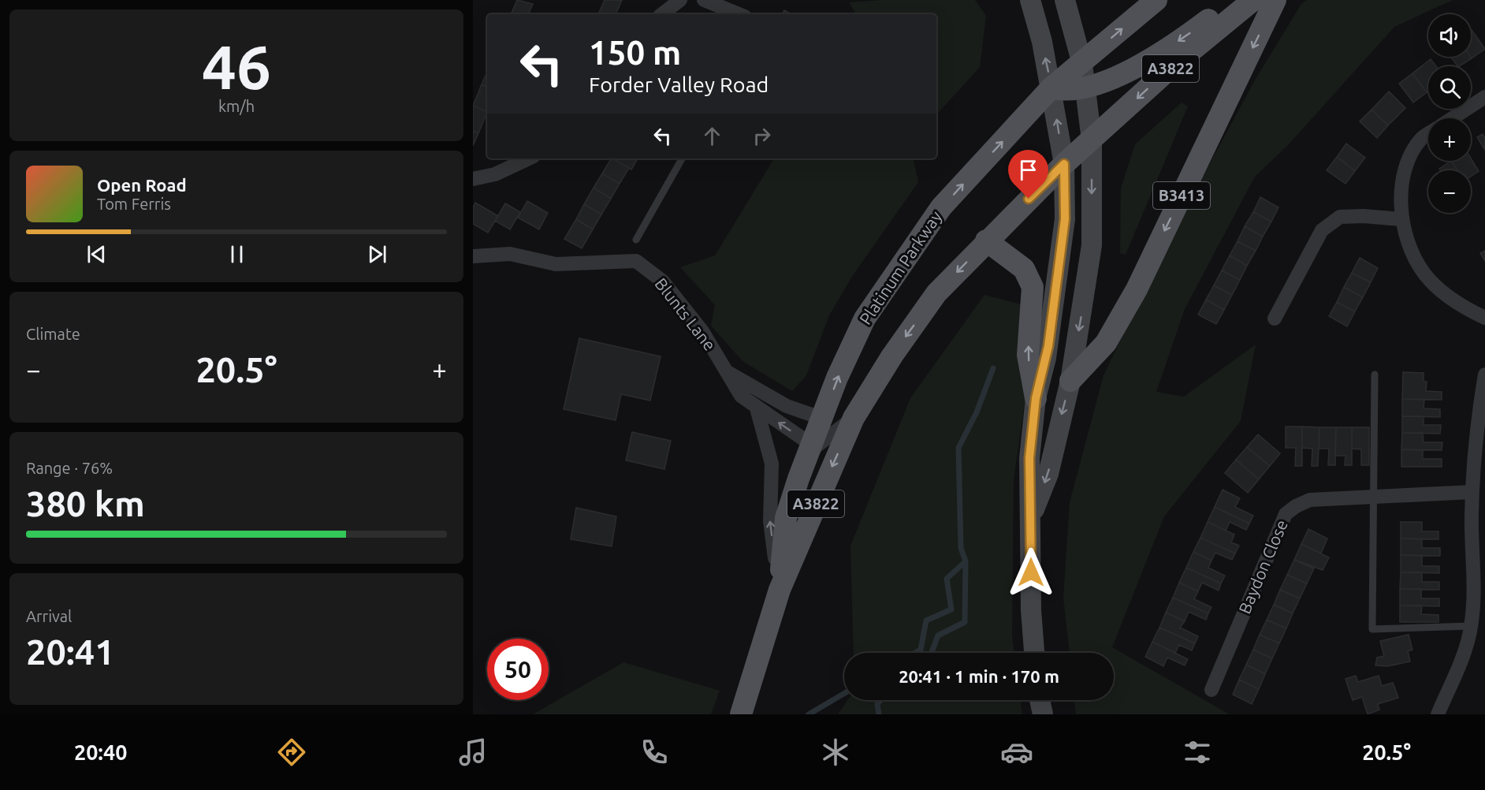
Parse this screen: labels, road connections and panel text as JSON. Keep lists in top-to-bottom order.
{
  "streets": {
    "main road": ["A3822", "B3413", "Platinum Parkway"],
    "street": ["Blunts Lane", "Baydon Close"]
  },
  "crossings": [
    ["A3822", "Platinum Parkway"],
    ["Platinum Parkway", "Blunts Lane"]
  ],
  "page": {
    "tile": [
      ["46", "km/h"],
      "Climate",
      ["Range · 76%", "380 km"],
      ["Arrival", "20:41"]
    ],
    "map_buttons": ["+", "−"],
    "turn": ["150 m", "Forder Valley Road"],
    "song": ["Open Road", "Tom Ferris"],
    "heat": ["−", "20.5°", "+"],
    "limit": "50",
    "trip": "20:41 · 1 min · 170 m",
    "tabs": ["20:40", "20.5°"]
  }
}
